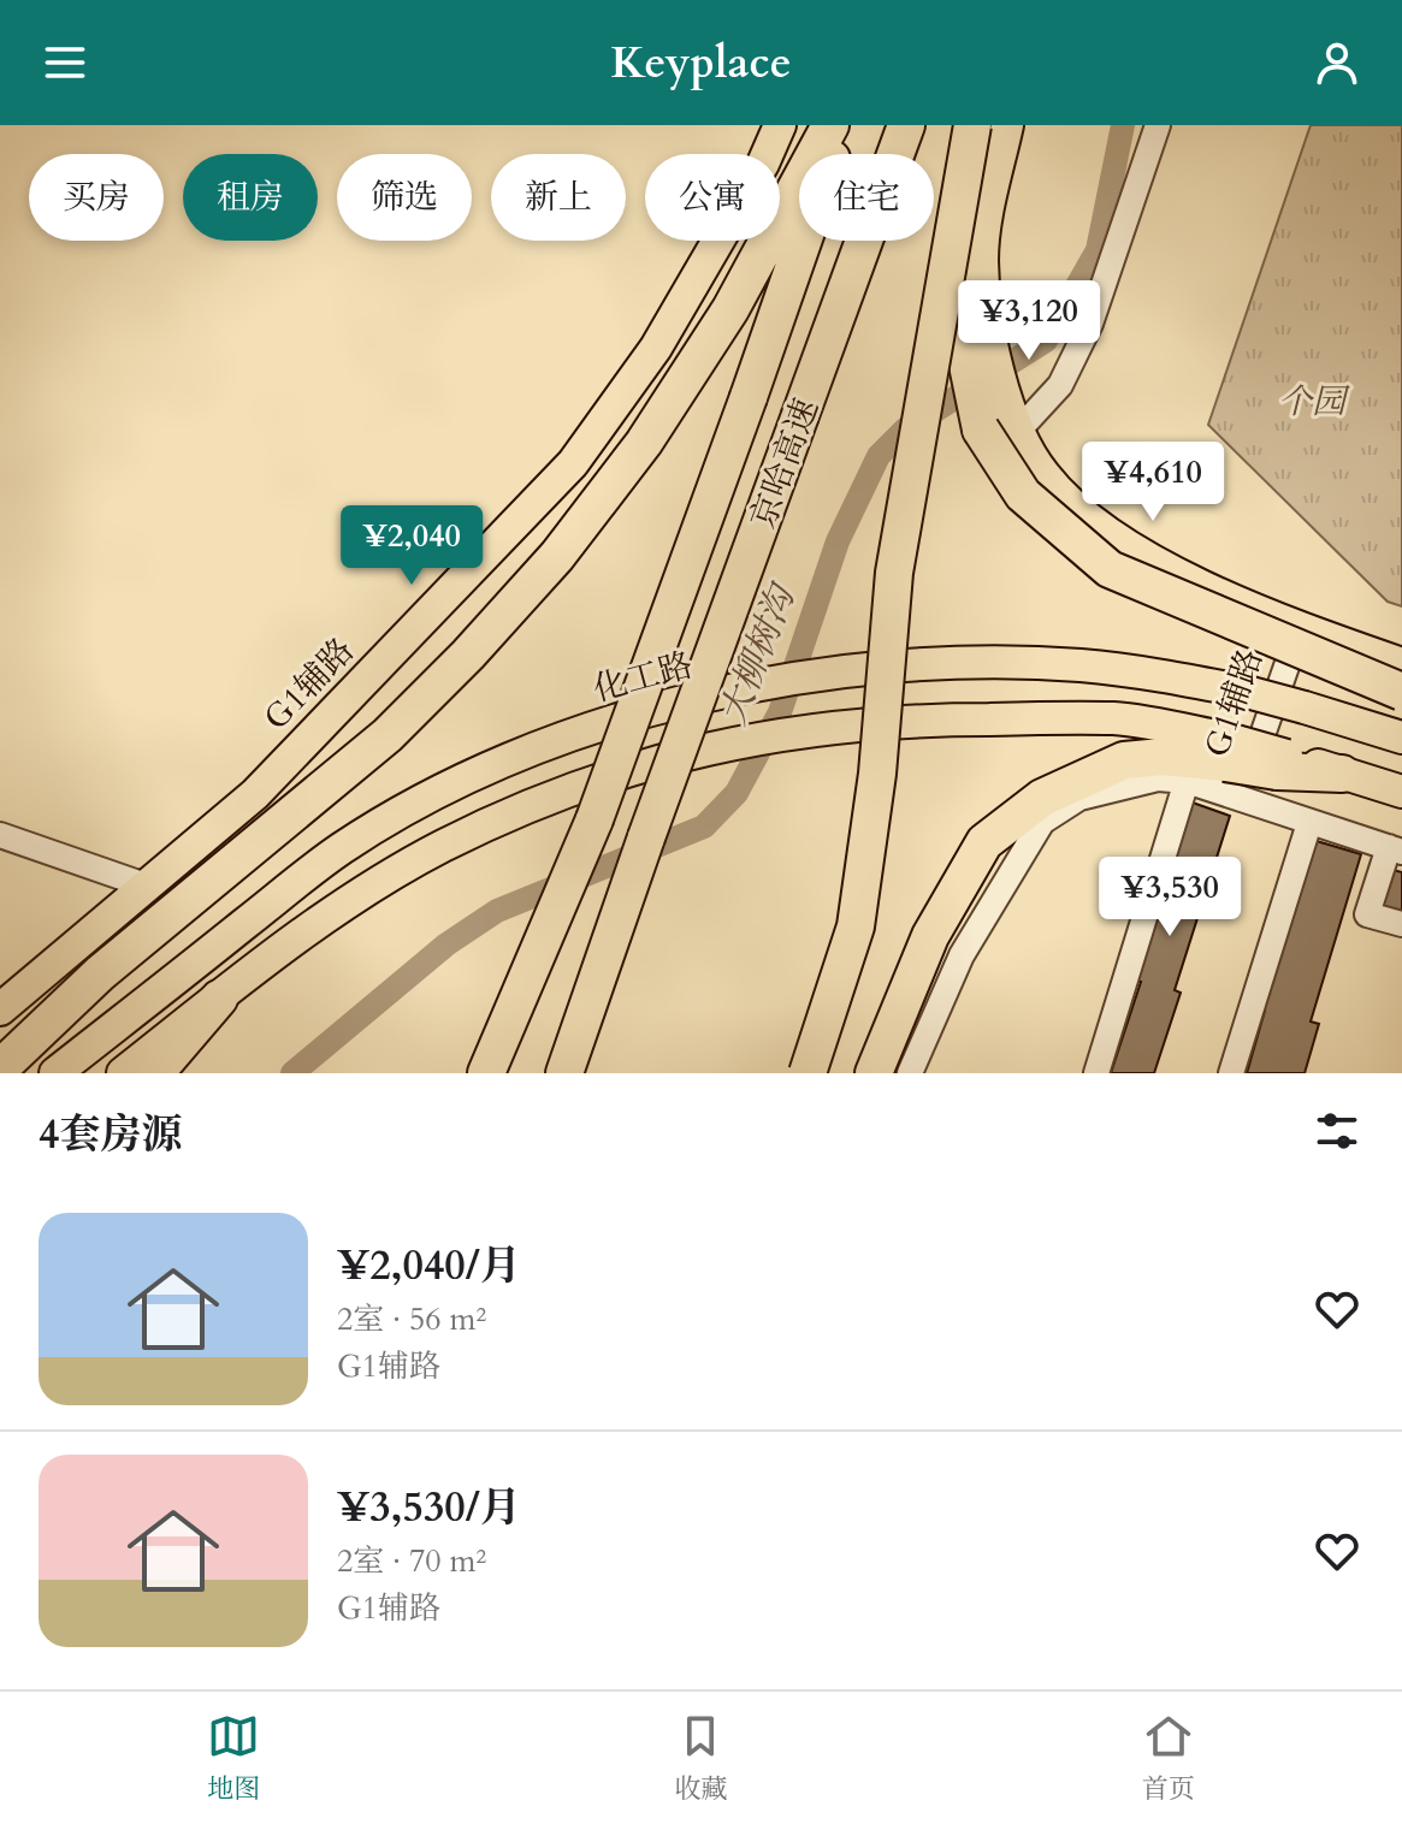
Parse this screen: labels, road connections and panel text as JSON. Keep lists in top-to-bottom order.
{
  "streets": {
    "highway": ["京哈高速"],
    "main road": ["化工路", "G1辅路"]
  },
  "water": ["大柳树沟"],
  "parks": ["个园"],
  "page": {
    "header": "Keyplace",
    "chip": [
      "买房",
      "租房",
      "筛选",
      "新上",
      "公寓",
      "住宅"
    ],
    "price": [
      "¥3,120",
      "¥4,610",
      "¥2,040",
      "¥3,530"
    ],
    "heading": "4套房源",
    "list": [
      {
        "name": "¥2,040/月",
        "note": "2室 · 56 m² · G1辅路"
      },
      {
        "name": "¥3,530/月",
        "note": "2室 · 70 m² · G1辅路"
      }
    ],
    "tabs": ["地图", "收藏", "首页"]
  }
}
